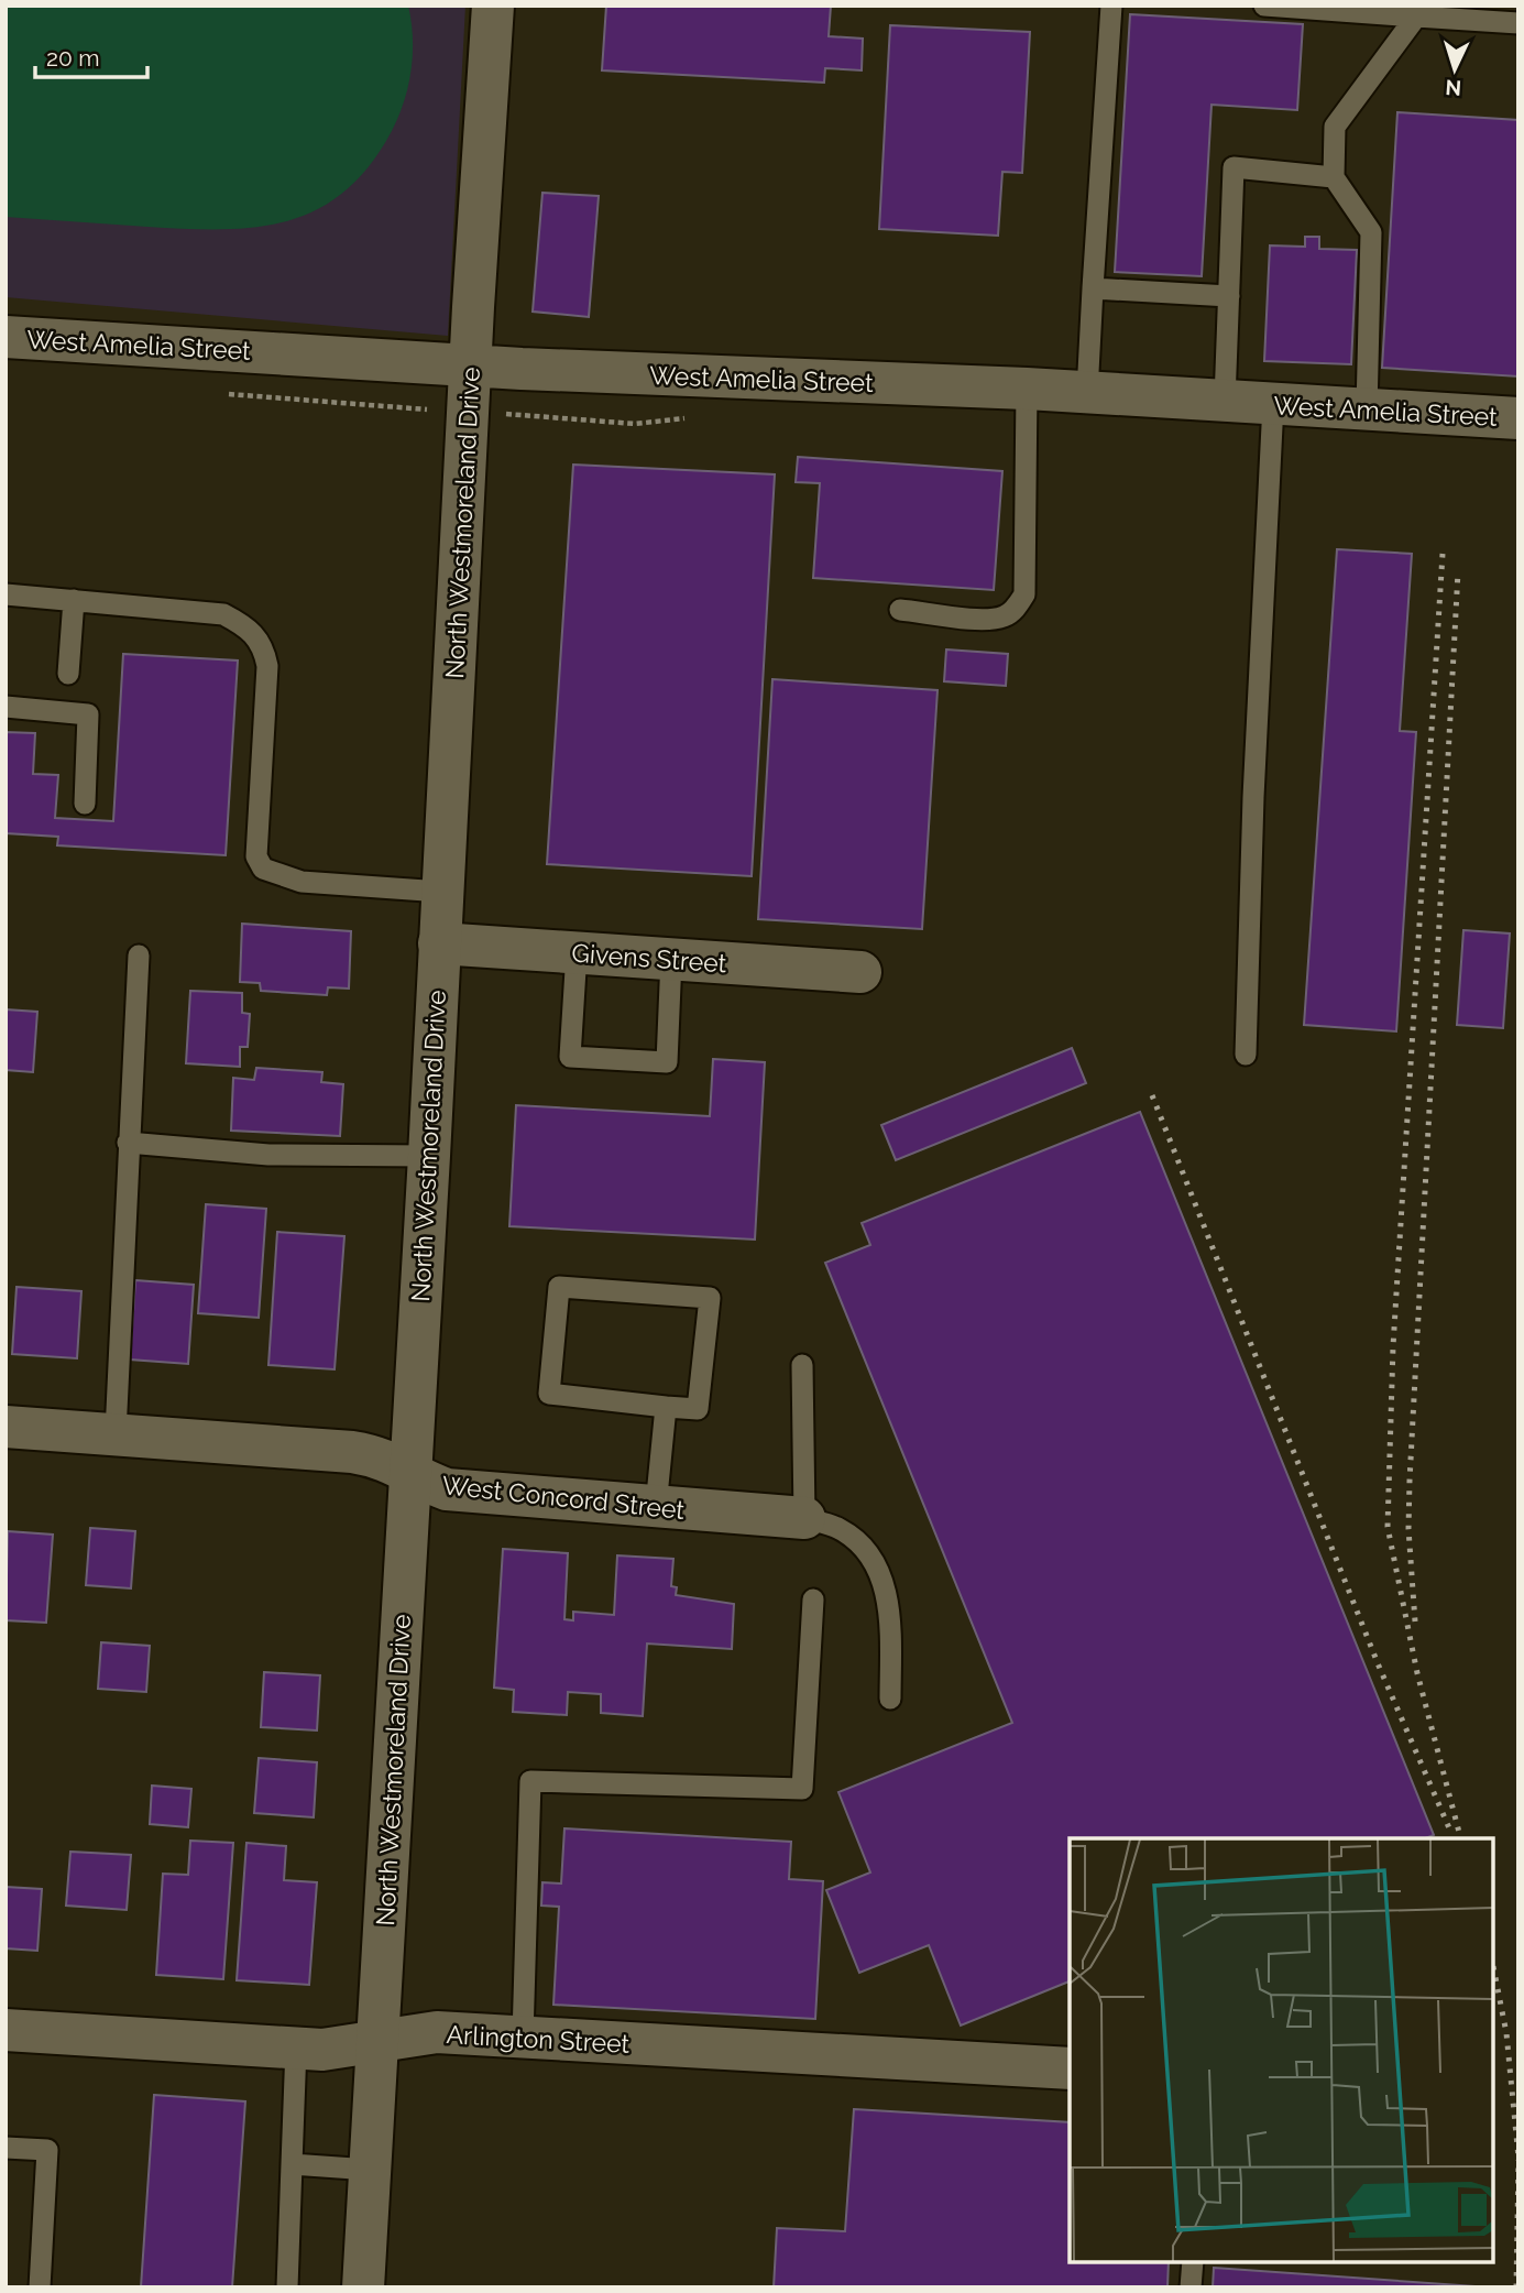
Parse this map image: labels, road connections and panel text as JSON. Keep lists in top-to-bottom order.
{
  "streets": {
    "street": [
      "West Amelia Street",
      "North Westmoreland Drive",
      "Givens Street",
      "West Concord Street",
      "Arlington Street"
    ]
  },
  "crossings": [
    ["West Amelia Street", "North Westmoreland Drive"],
    ["North Westmoreland Drive", "Givens Street"],
    ["North Westmoreland Drive", "West Concord Street"],
    ["North Westmoreland Drive", "Arlington Street"]
  ],
  "scale_bar": "20 m",
  "north": "bottom"
}
